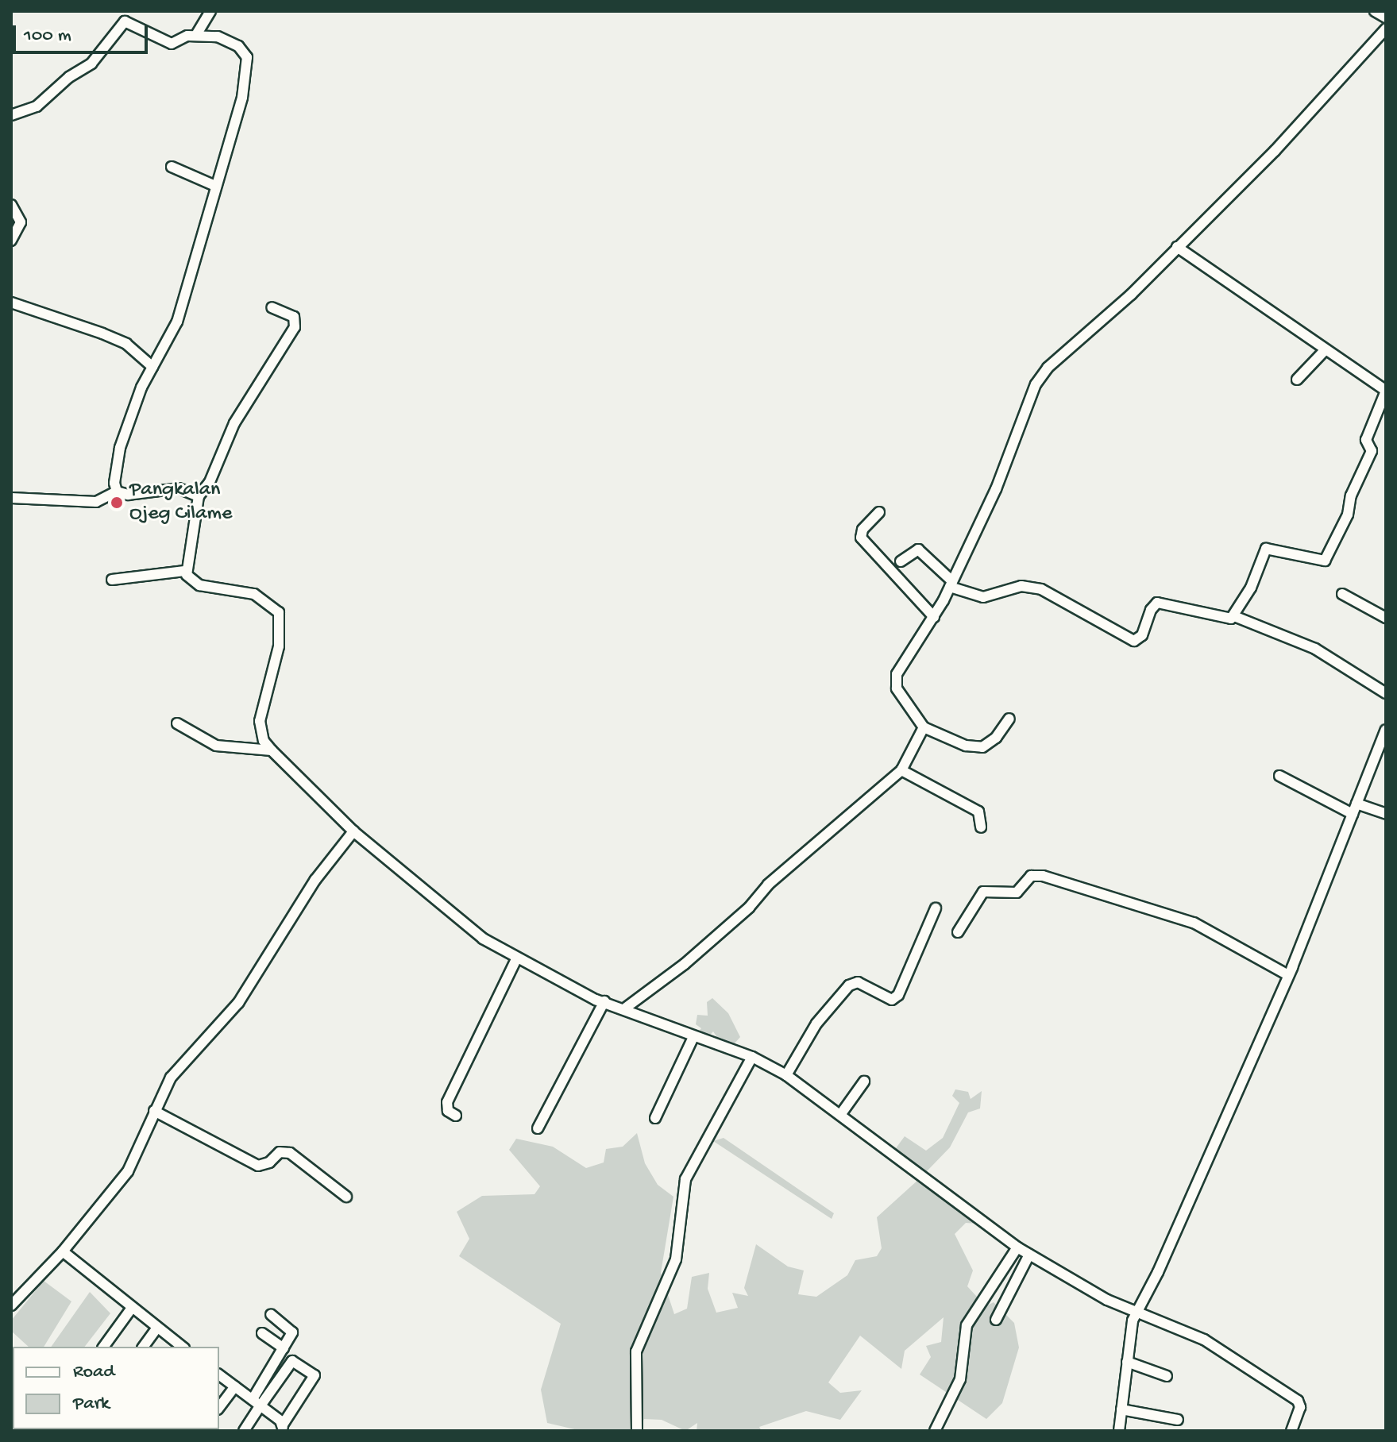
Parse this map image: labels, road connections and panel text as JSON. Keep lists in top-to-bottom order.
{
  "places": ["Pangkalan Ojeg Cilame"],
  "legend": ["Road", "Park"],
  "scale_bar": "100 m"
}
